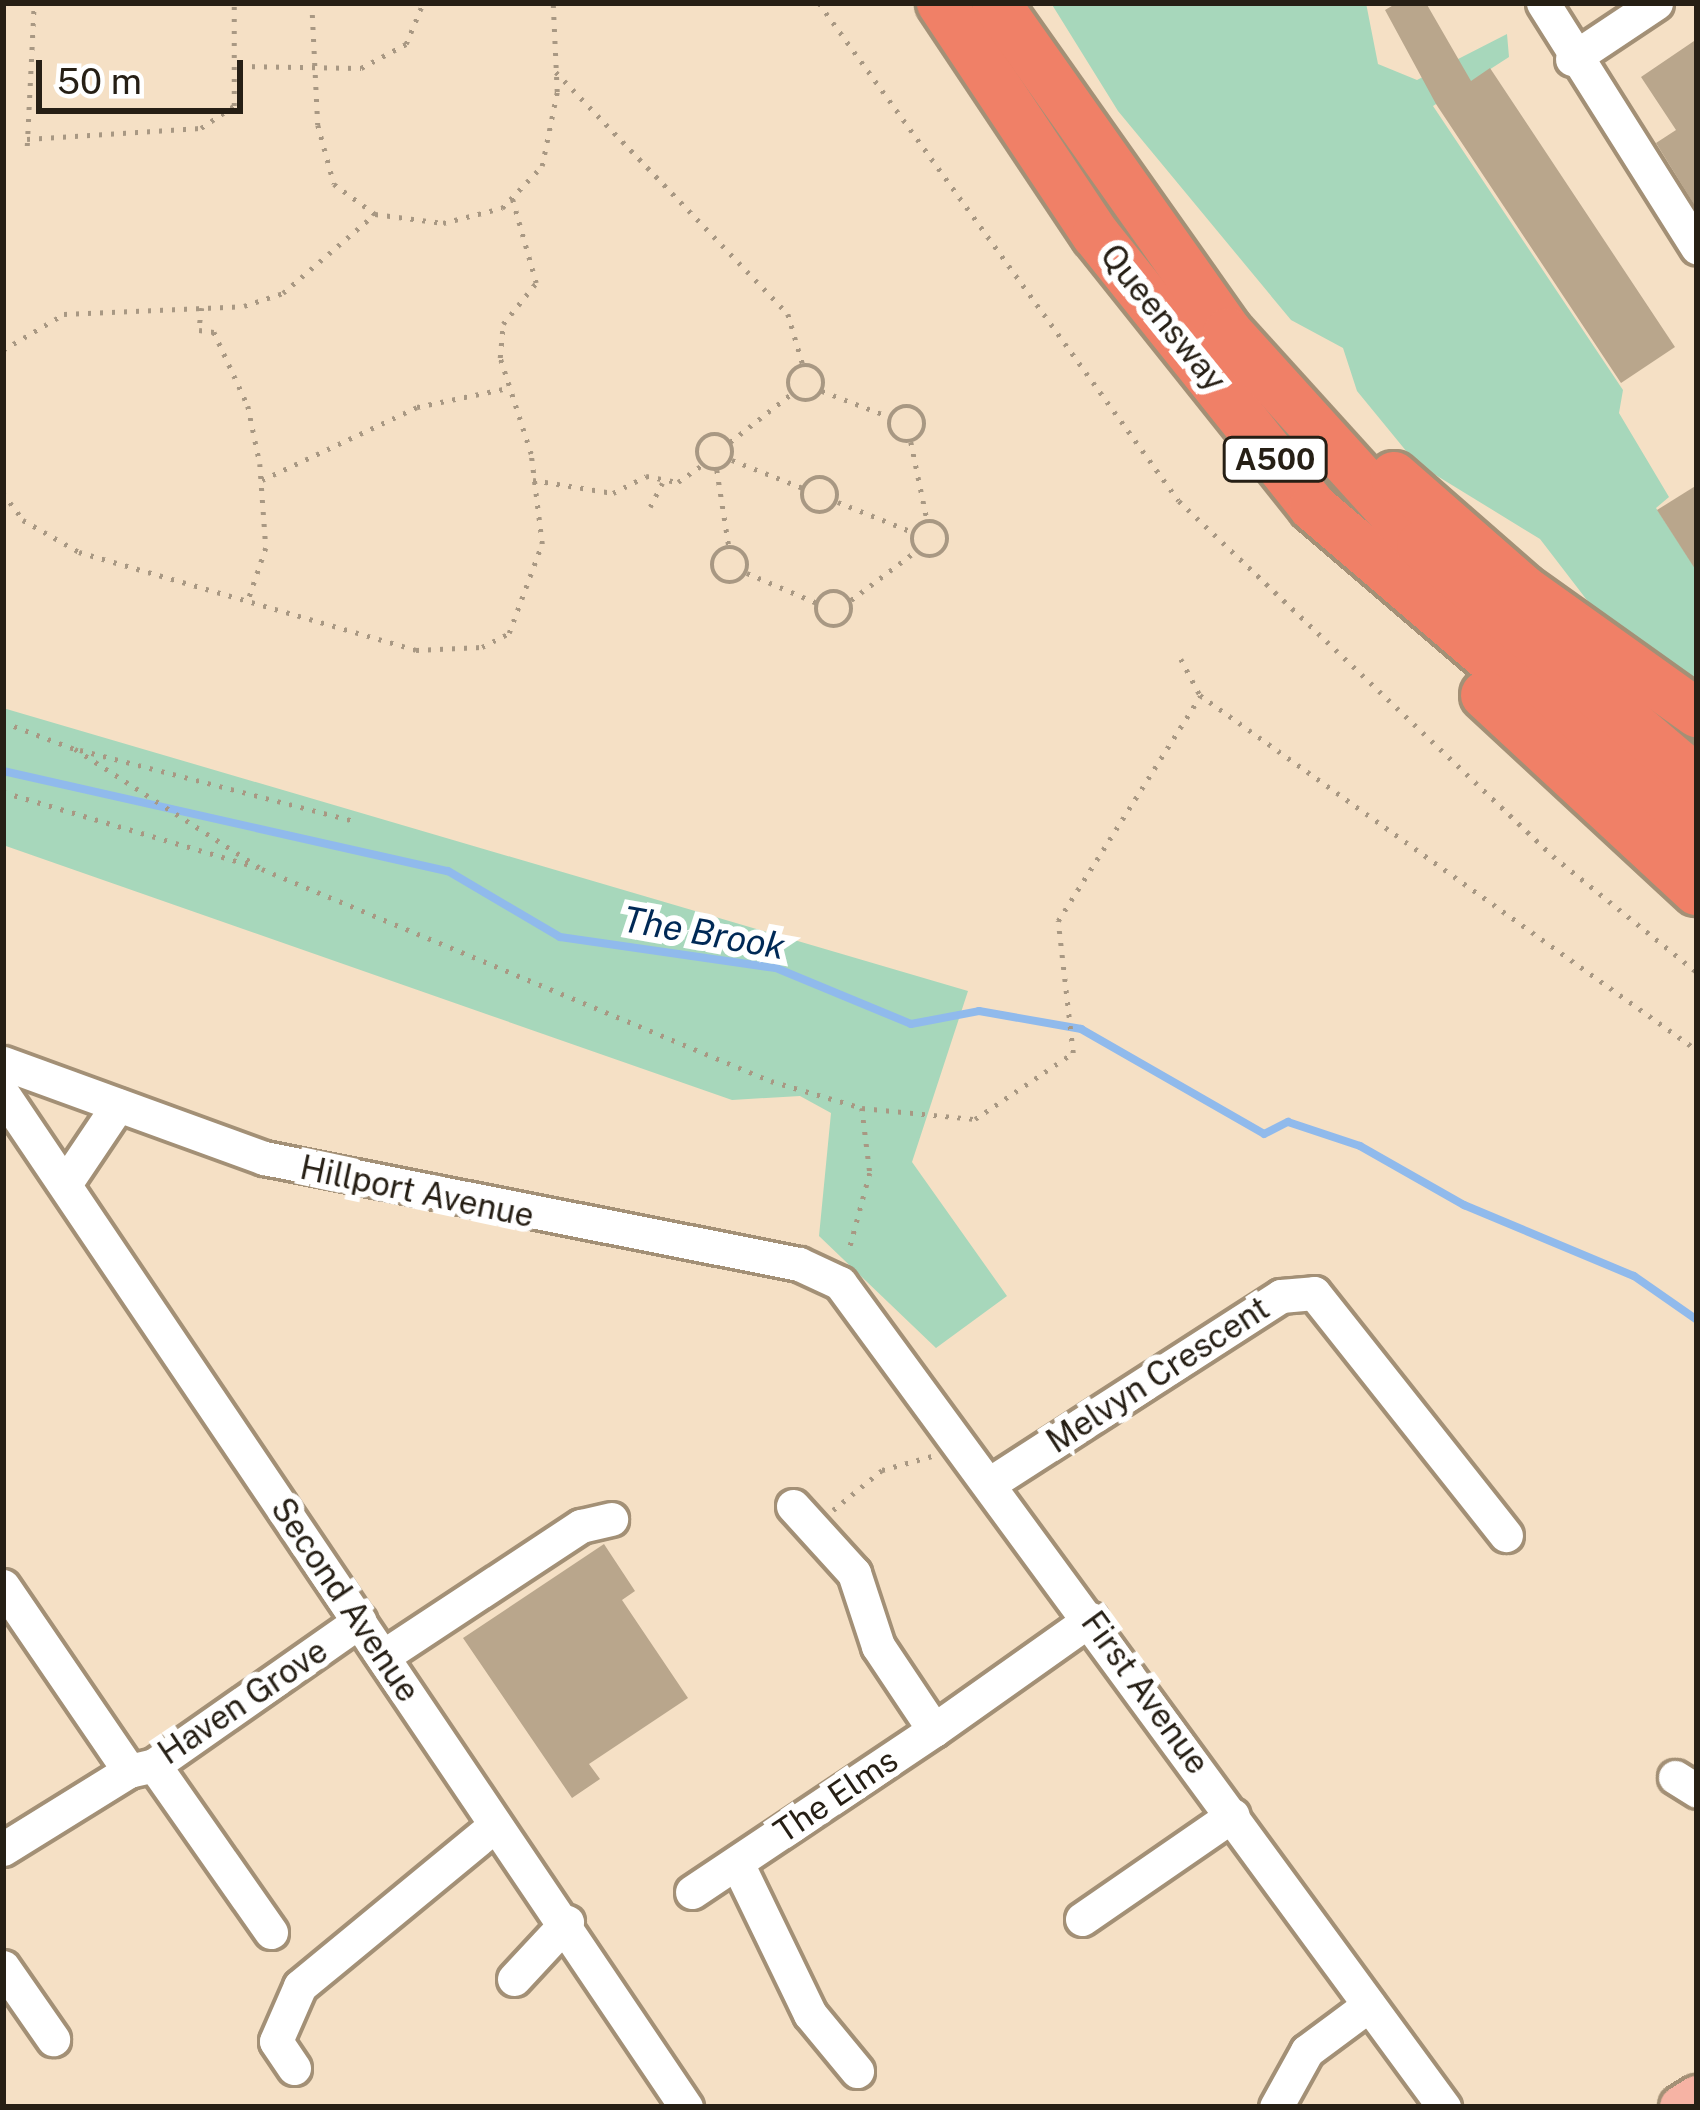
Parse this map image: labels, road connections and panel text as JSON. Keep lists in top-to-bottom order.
{
  "streets": {
    "highway": ["Queensway", "A500"],
    "street": [
      "Hillport Avenue",
      "Melvyn Crescent",
      "Second Avenue",
      "First Avenue",
      "Haven Grove",
      "The Elms"
    ]
  },
  "crossings": [
    ["Hillport Avenue", "First Avenue"],
    ["Melvyn Crescent", "First Avenue"],
    ["Second Avenue", "Haven Grove"],
    ["First Avenue", "The Elms"]
  ],
  "water": ["The Brook"],
  "scale_bar": "50 m"
}
